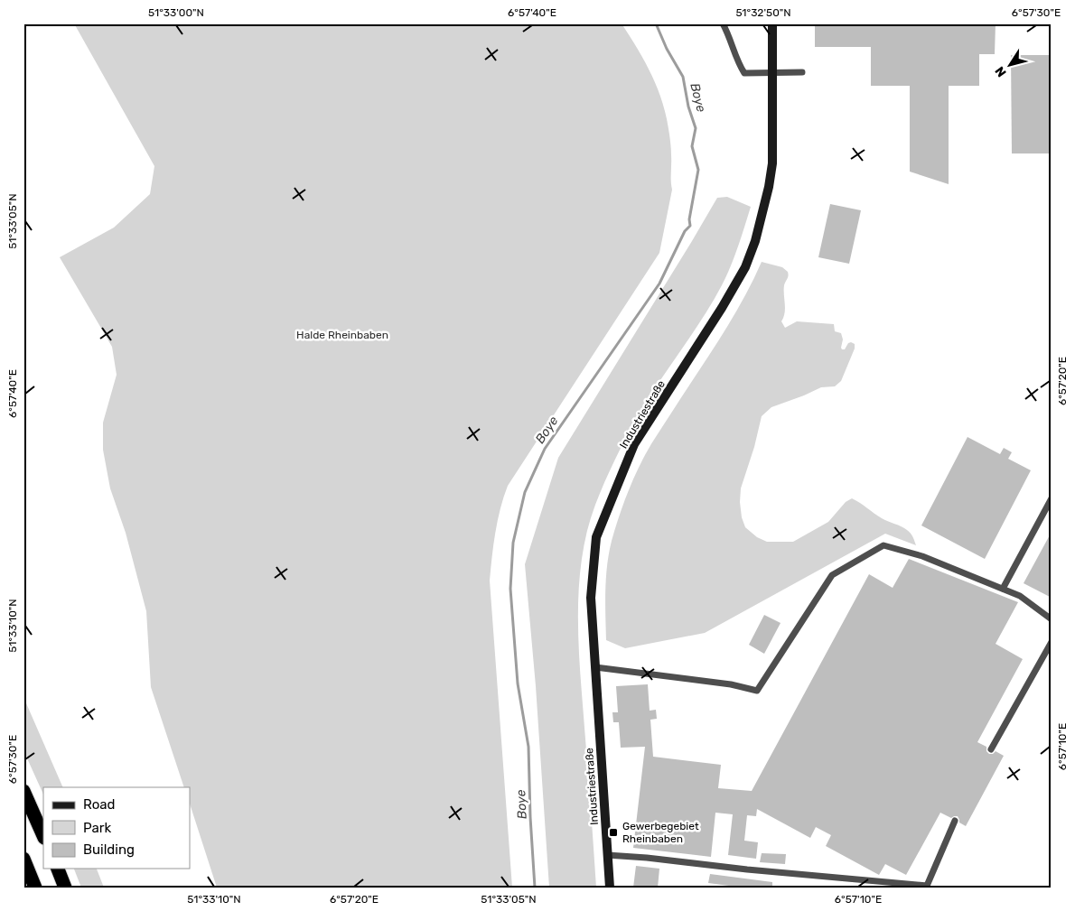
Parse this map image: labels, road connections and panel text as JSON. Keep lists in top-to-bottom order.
{
  "streets": {
    "street": ["Industriestraße"]
  },
  "water": ["Boye"],
  "parks": ["Halde Rheinbaben"],
  "places": {
    "transit": ["Gewerbegebiet Rheinbaben"]
  },
  "legend": ["Road", "Park", "Building"],
  "north": "bottom left",
  "coordinates": [
    "51°33'00\"N",
    "6°57'40\"E",
    "51°32'50\"N",
    "6°57'30\"E",
    "51°33'05\"N",
    "6°57'20\"E",
    "51°33'10\"N",
    "6°57'10\"E"
  ]
}
